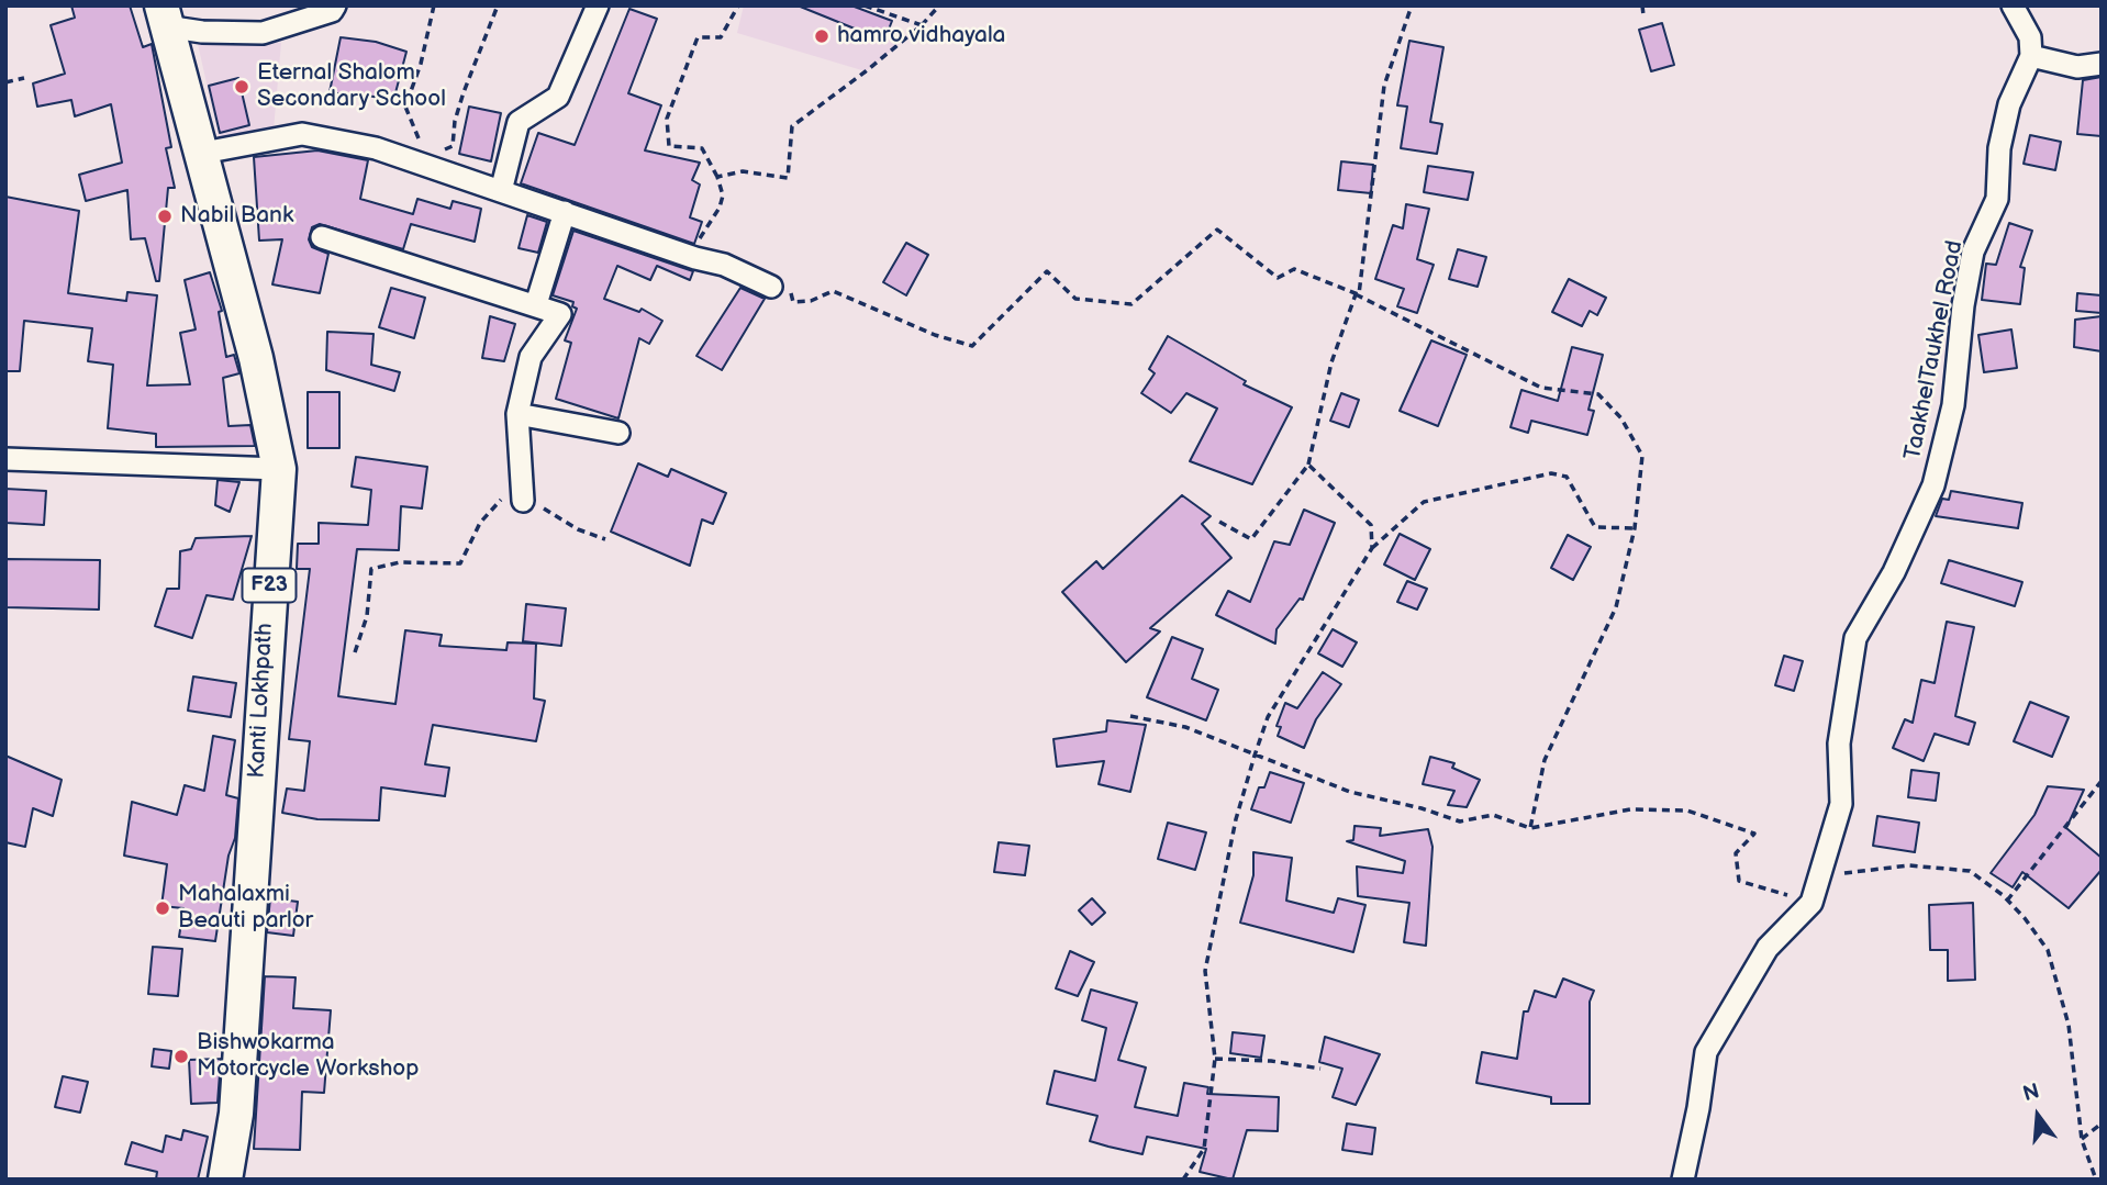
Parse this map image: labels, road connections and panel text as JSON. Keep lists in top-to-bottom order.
{
  "streets": {
    "main road": ["F23", "Kanti Lokhpath"],
    "street": ["TaakhelTaukhel Road"]
  },
  "places": [
    "hamro vidhayala",
    "Eternal Shalom Secondary School",
    "Nabil Bank",
    "Mahalaxmi Beauti parlor",
    "Bishwokarma Motorcycle Workshop"
  ],
  "north": "top"
}
